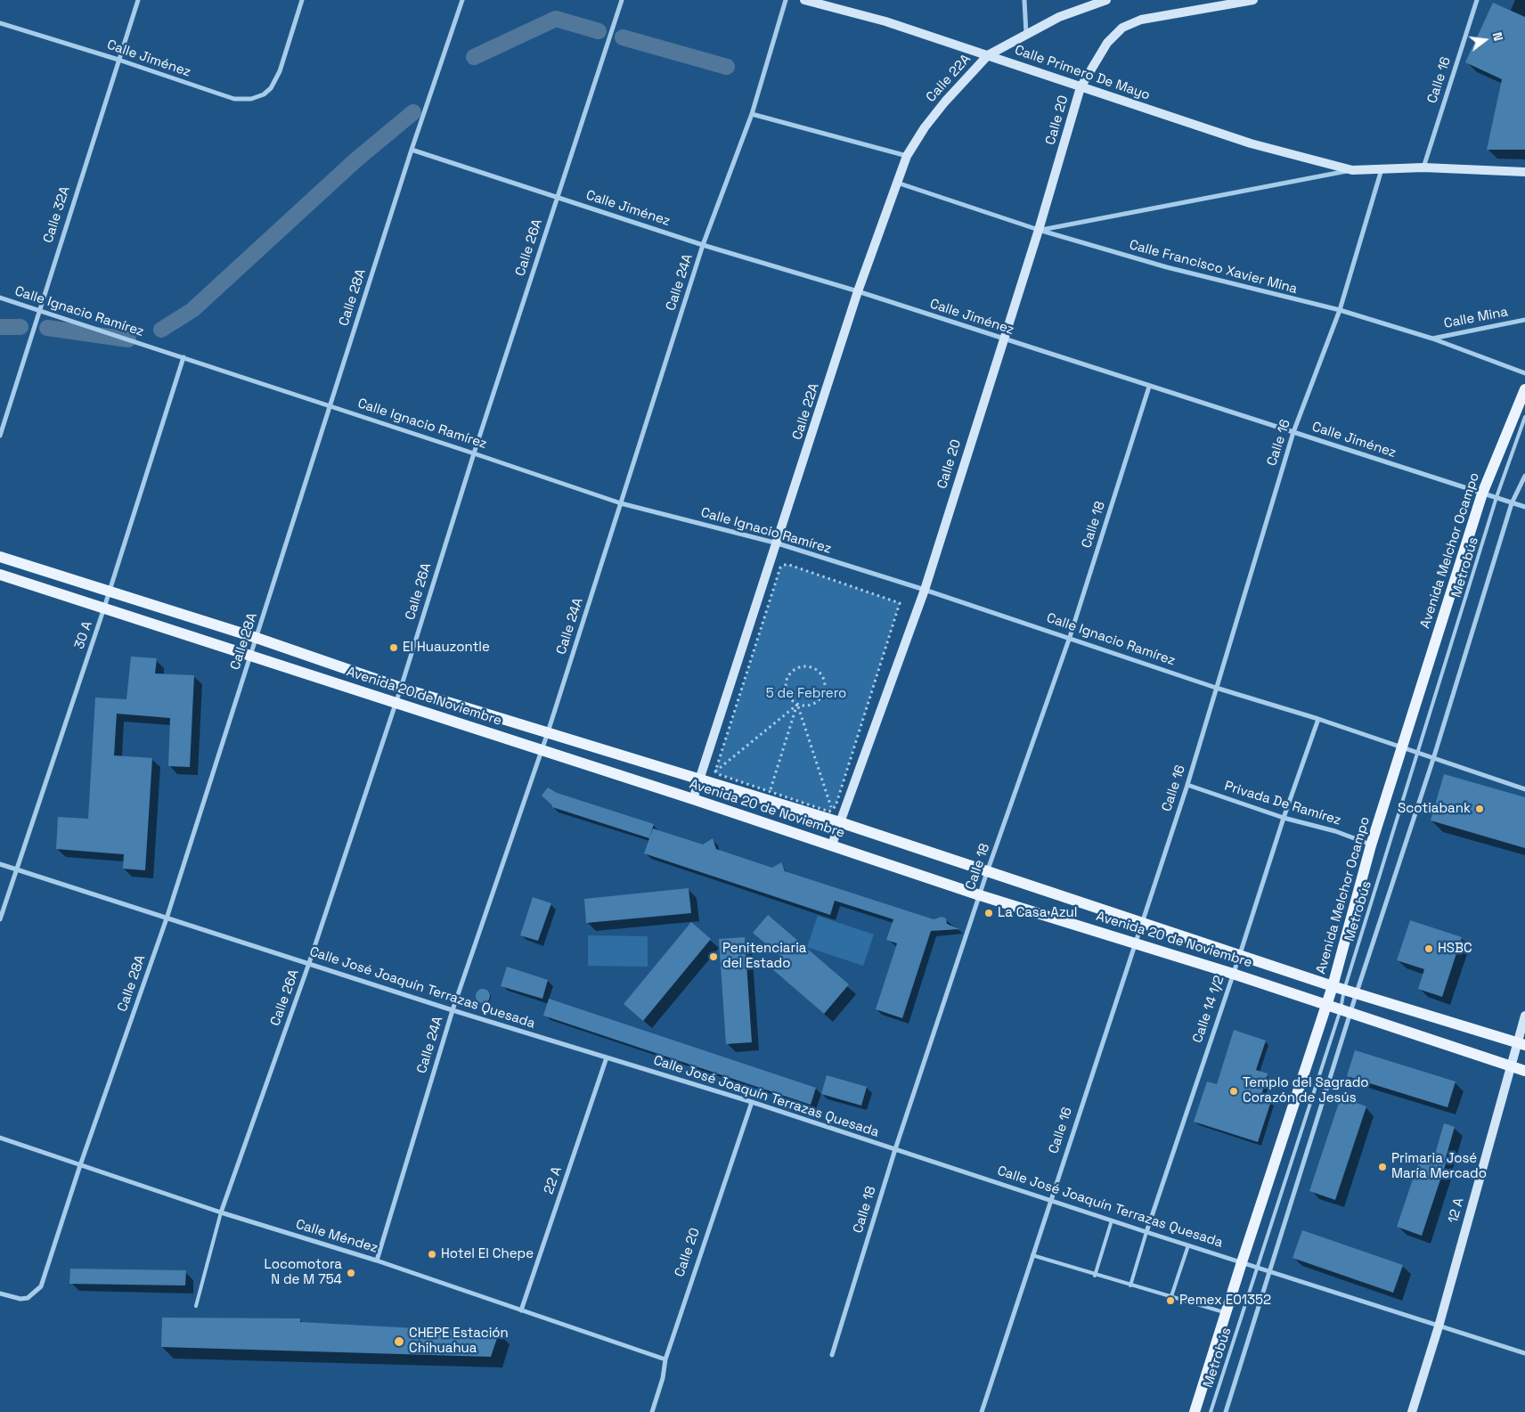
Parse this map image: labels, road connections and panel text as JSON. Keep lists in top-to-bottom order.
{
  "streets": {
    "main road": [
      "Calle Primero De Mayo",
      "Calle 22A",
      "Calle 20",
      "Avenida Melchor Ocampo",
      "Avenida 20 de Noviembre",
      "12 A"
    ],
    "street": [
      "Calle Jiménez",
      "Calle 16",
      "Calle 32A",
      "Calle 26A",
      "Calle Francisco Xavier Mina",
      "Calle 24A",
      "Calle 28A",
      "Calle Ignacio Ramírez",
      "Calle Mina",
      "Calle 18",
      "30 A",
      "Privada De Ramírez",
      "Calle José Joaquín Terrazas Quesada",
      "Calle 14 1/2",
      "22 A",
      "Calle Méndez"
    ],
    "lane": ["Metrobús"]
  },
  "crossings": [
    ["Calle Jiménez", "Calle 22A"],
    ["Calle Jiménez", "Calle 16"],
    ["Calle Jiménez", "Calle 20"],
    ["Calle Jiménez", "Calle 32A"],
    ["Calle Jiménez", "Calle 26A"],
    ["Calle Jiménez", "Calle 24A"],
    ["Calle Jiménez", "Calle 28A"],
    ["Calle Jiménez", "Calle 18"],
    ["Calle Jiménez", "Avenida Melchor Ocampo"],
    ["Calle Jiménez", "Metrobús"],
    ["Calle Primero De Mayo", "Calle 22A"],
    ["Calle Primero De Mayo", "Calle 16"],
    ["Calle Primero De Mayo", "Calle 20"],
    ["Calle Primero De Mayo", "Calle Francisco Xavier Mina"],
    ["Calle 22A", "Calle Francisco Xavier Mina"],
    ["Calle 22A", "Calle Ignacio Ramírez"],
    ["Calle 22A", "Avenida 20 de Noviembre"],
    ["Calle 16", "Calle Francisco Xavier Mina"],
    ["Calle 16", "Calle Ignacio Ramírez"],
    ["Calle 16", "Avenida 20 de Noviembre"],
    ["Calle 16", "Privada De Ramírez"],
    ["Calle 16", "Calle José Joaquín Terrazas Quesada"],
    ["Calle 20", "Calle Francisco Xavier Mina"],
    ["Calle 20", "Calle Ignacio Ramírez"],
    ["Calle 20", "Avenida 20 de Noviembre"],
    ["Calle 20", "Calle José Joaquín Terrazas Quesada"],
    ["Calle 20", "Calle Méndez"],
    ["Calle 32A", "Calle Ignacio Ramírez"],
    ["Calle 26A", "Calle Ignacio Ramírez"],
    ["Calle 26A", "Avenida 20 de Noviembre"],
    ["Calle 26A", "Calle José Joaquín Terrazas Quesada"],
    ["Calle 26A", "Calle Méndez"],
    ["Calle Francisco Xavier Mina", "Calle Mina"],
    ["Calle 24A", "Calle Ignacio Ramírez"],
    ["Calle 24A", "Avenida 20 de Noviembre"],
    ["Calle 24A", "Calle José Joaquín Terrazas Quesada"],
    ["Calle 24A", "Calle Méndez"],
    ["Calle 28A", "Calle Ignacio Ramírez"],
    ["Calle 28A", "Avenida 20 de Noviembre"],
    ["Calle 28A", "Calle José Joaquín Terrazas Quesada"],
    ["Calle 28A", "Calle Méndez"],
    ["Calle Ignacio Ramírez", "Calle 18"],
    ["Calle Ignacio Ramírez", "Avenida Melchor Ocampo"],
    ["Calle Ignacio Ramírez", "Metrobús"],
    ["Calle Ignacio Ramírez", "30 A"],
    ["Calle Ignacio Ramírez", "Calle 14 1/2"],
    ["Calle 18", "Avenida 20 de Noviembre"],
    ["Calle 18", "Calle José Joaquín Terrazas Quesada"],
    ["Avenida Melchor Ocampo", "Avenida 20 de Noviembre"],
    ["Avenida Melchor Ocampo", "Privada De Ramírez"],
    ["Avenida Melchor Ocampo", "Calle José Joaquín Terrazas Quesada"],
    ["Metrobús", "Avenida 20 de Noviembre"],
    ["Metrobús", "Calle José Joaquín Terrazas Quesada"],
    ["30 A", "Avenida 20 de Noviembre"],
    ["30 A", "Calle José Joaquín Terrazas Quesada"],
    ["Avenida 20 de Noviembre", "Calle 14 1/2"],
    ["Avenida 20 de Noviembre", "12 A"],
    ["Privada De Ramírez", "Calle 14 1/2"],
    ["Calle José Joaquín Terrazas Quesada", "Calle 14 1/2"],
    ["Calle José Joaquín Terrazas Quesada", "22 A"],
    ["Calle José Joaquín Terrazas Quesada", "12 A"],
    ["22 A", "Calle Méndez"]
  ],
  "parks": ["5 de Febrero"],
  "places": [
    "El Huauzontle",
    "Scotiabank",
    "La Casa Azul",
    "HSBC",
    "Penitenciaria del Estado",
    "Templo del Sagrado Corazón de Jesús",
    "Primaria José María Mercado",
    "Hotel El Chepe",
    "Locomotora N de M 754",
    "Pemex E01352",
    "CHEPE Estación Chihuahua"
  ],
  "north": "right"
}
